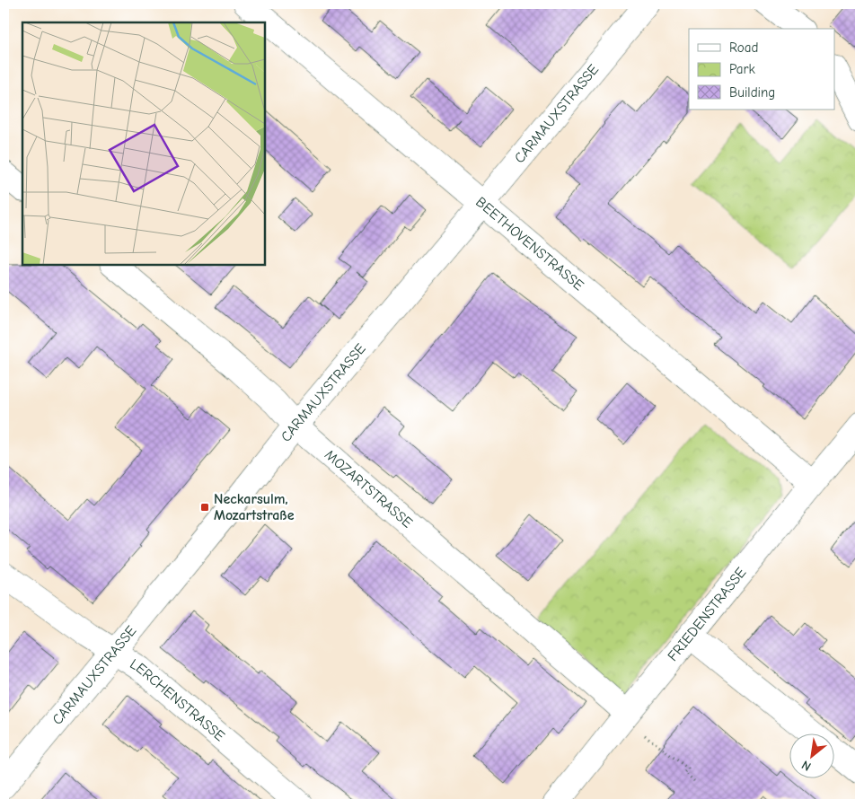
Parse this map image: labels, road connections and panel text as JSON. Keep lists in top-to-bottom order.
{
  "streets": {
    "street": [
      "CARMAUXSTRASSE",
      "BEETHOVENSTRASSE",
      "MOZARTSTRASSE",
      "FRIEDENSTRASSE",
      "LERCHENSTRASSE"
    ]
  },
  "crossings": [
    ["CARMAUXSTRASSE", "BEETHOVENSTRASSE"],
    ["CARMAUXSTRASSE", "MOZARTSTRASSE"],
    ["CARMAUXSTRASSE", "LERCHENSTRASSE"],
    ["BEETHOVENSTRASSE", "FRIEDENSTRASSE"],
    ["MOZARTSTRASSE", "FRIEDENSTRASSE"]
  ],
  "places": {
    "transit": ["Neckarsulm, Mozartstraße"]
  },
  "legend": ["Road", "Park", "Building"],
  "north": "bottom left"
}
